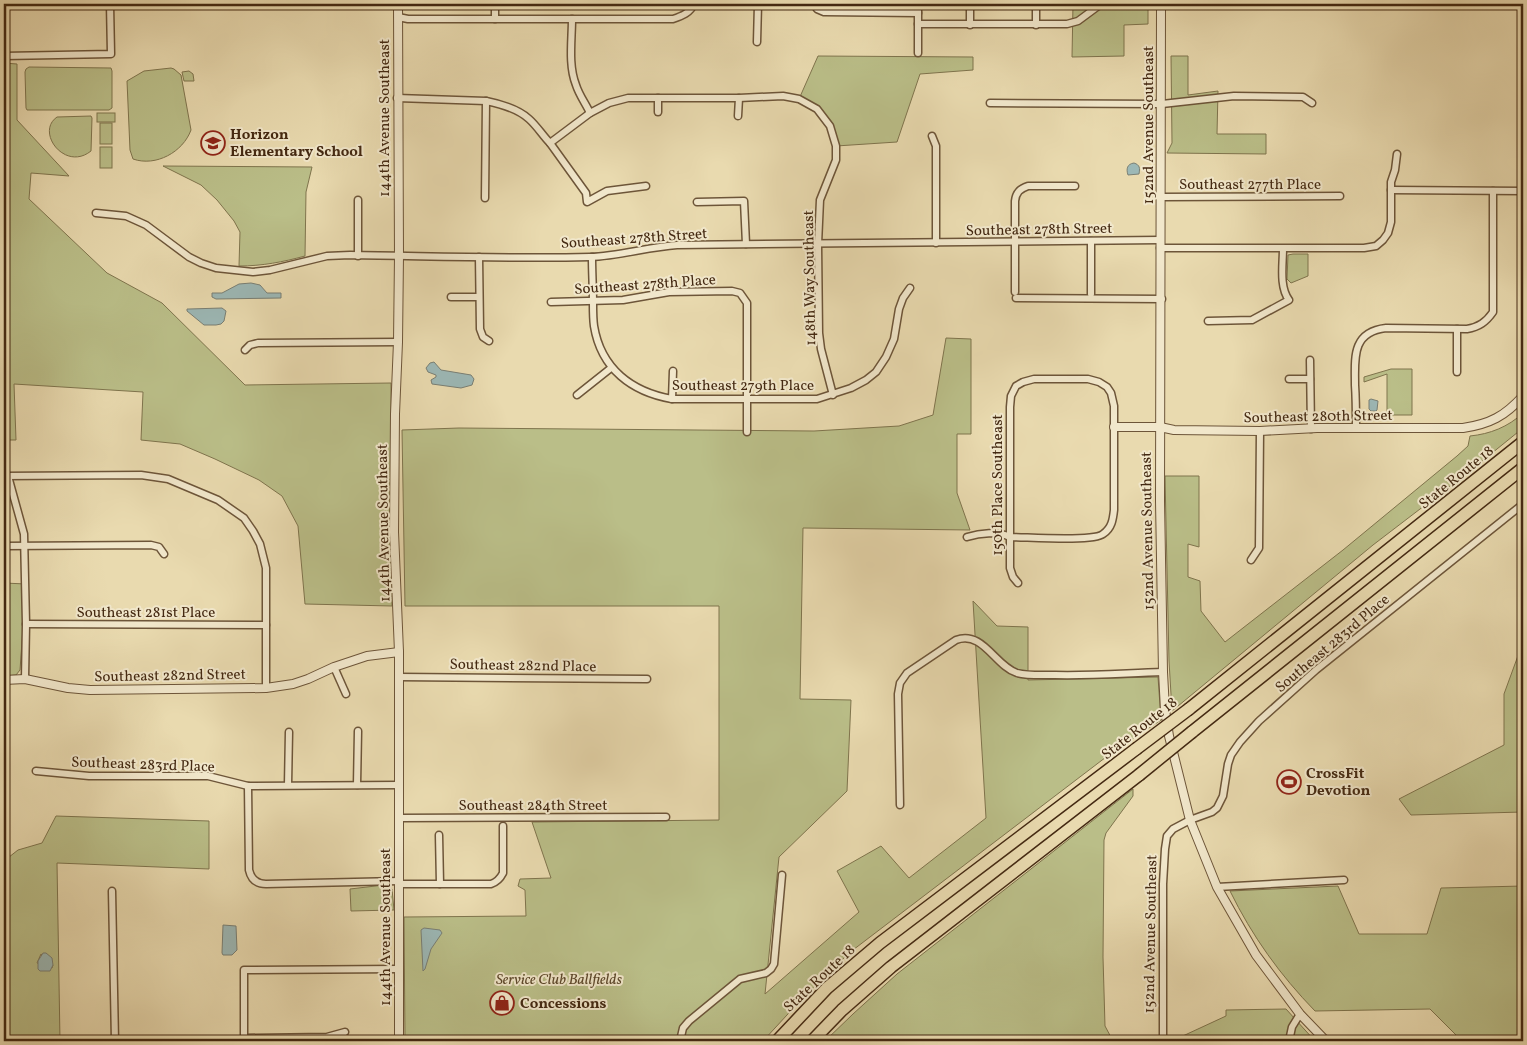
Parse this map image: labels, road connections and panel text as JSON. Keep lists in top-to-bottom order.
{
  "streets": {
    "highway": ["State Route 18"],
    "street": [
      "144th Avenue Southeast",
      "152nd Avenue Southeast",
      "Southeast 277th Place",
      "Southeast 278th Street",
      "148th Way Southeast",
      "Southeast 278th Place",
      "Southeast 279th Place",
      "Southeast 280th Street",
      "150th Place Southeast",
      "Southeast 281st Place",
      "Southeast 283rd Place",
      "Southeast 282nd Place",
      "Southeast 282nd Street",
      "Southeast 284th Street"
    ]
  },
  "crossings": [
    ["144th Avenue Southeast", "Southeast 278th Street"],
    ["144th Avenue Southeast", "Southeast 283rd Place"],
    ["144th Avenue Southeast", "Southeast 282nd Place"],
    ["144th Avenue Southeast", "Southeast 282nd Street"],
    ["144th Avenue Southeast", "Southeast 284th Street"],
    ["152nd Avenue Southeast", "Southeast 277th Place"],
    ["152nd Avenue Southeast", "Southeast 278th Street"],
    ["152nd Avenue Southeast", "Southeast 280th Street"],
    ["152nd Avenue Southeast", "Southeast 283rd Place"],
    ["Southeast 278th Street", "148th Way Southeast"],
    ["148th Way Southeast", "Southeast 279th Place"],
    ["Southeast 278th Place", "Southeast 279th Place"],
    ["Southeast 280th Street", "150th Place Southeast"]
  ],
  "parks": ["Service Club Ballfields"],
  "places": {
    "school or university": ["Horizon Elementary School"],
    "sports": ["CrossFit Devotion"],
    "shop": ["Concessions"]
  }
}
